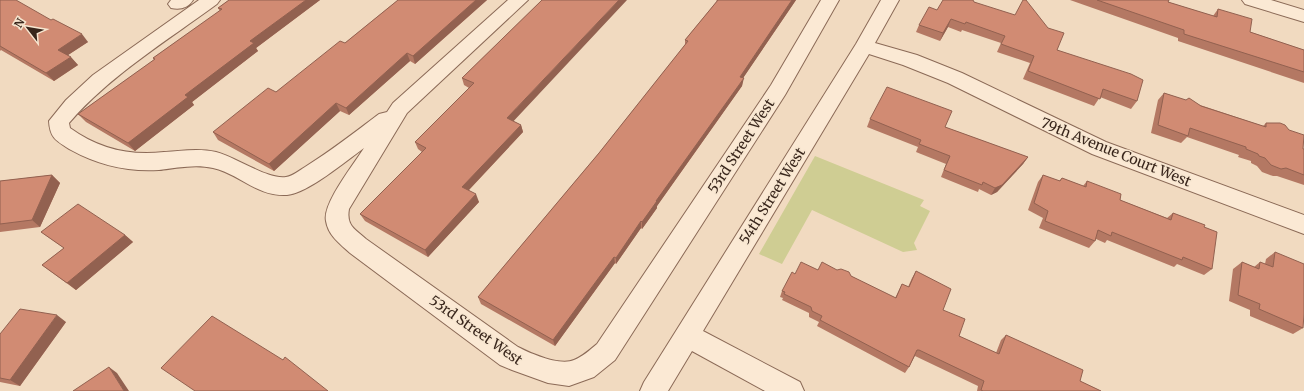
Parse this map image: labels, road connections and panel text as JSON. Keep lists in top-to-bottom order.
{
  "streets": {
    "street": ["53rd Street West", "79th Avenue Court West", "54th Street West"]
  },
  "crossings": [
    ["79th Avenue Court West", "54th Street West"]
  ],
  "north": "top left"
}
